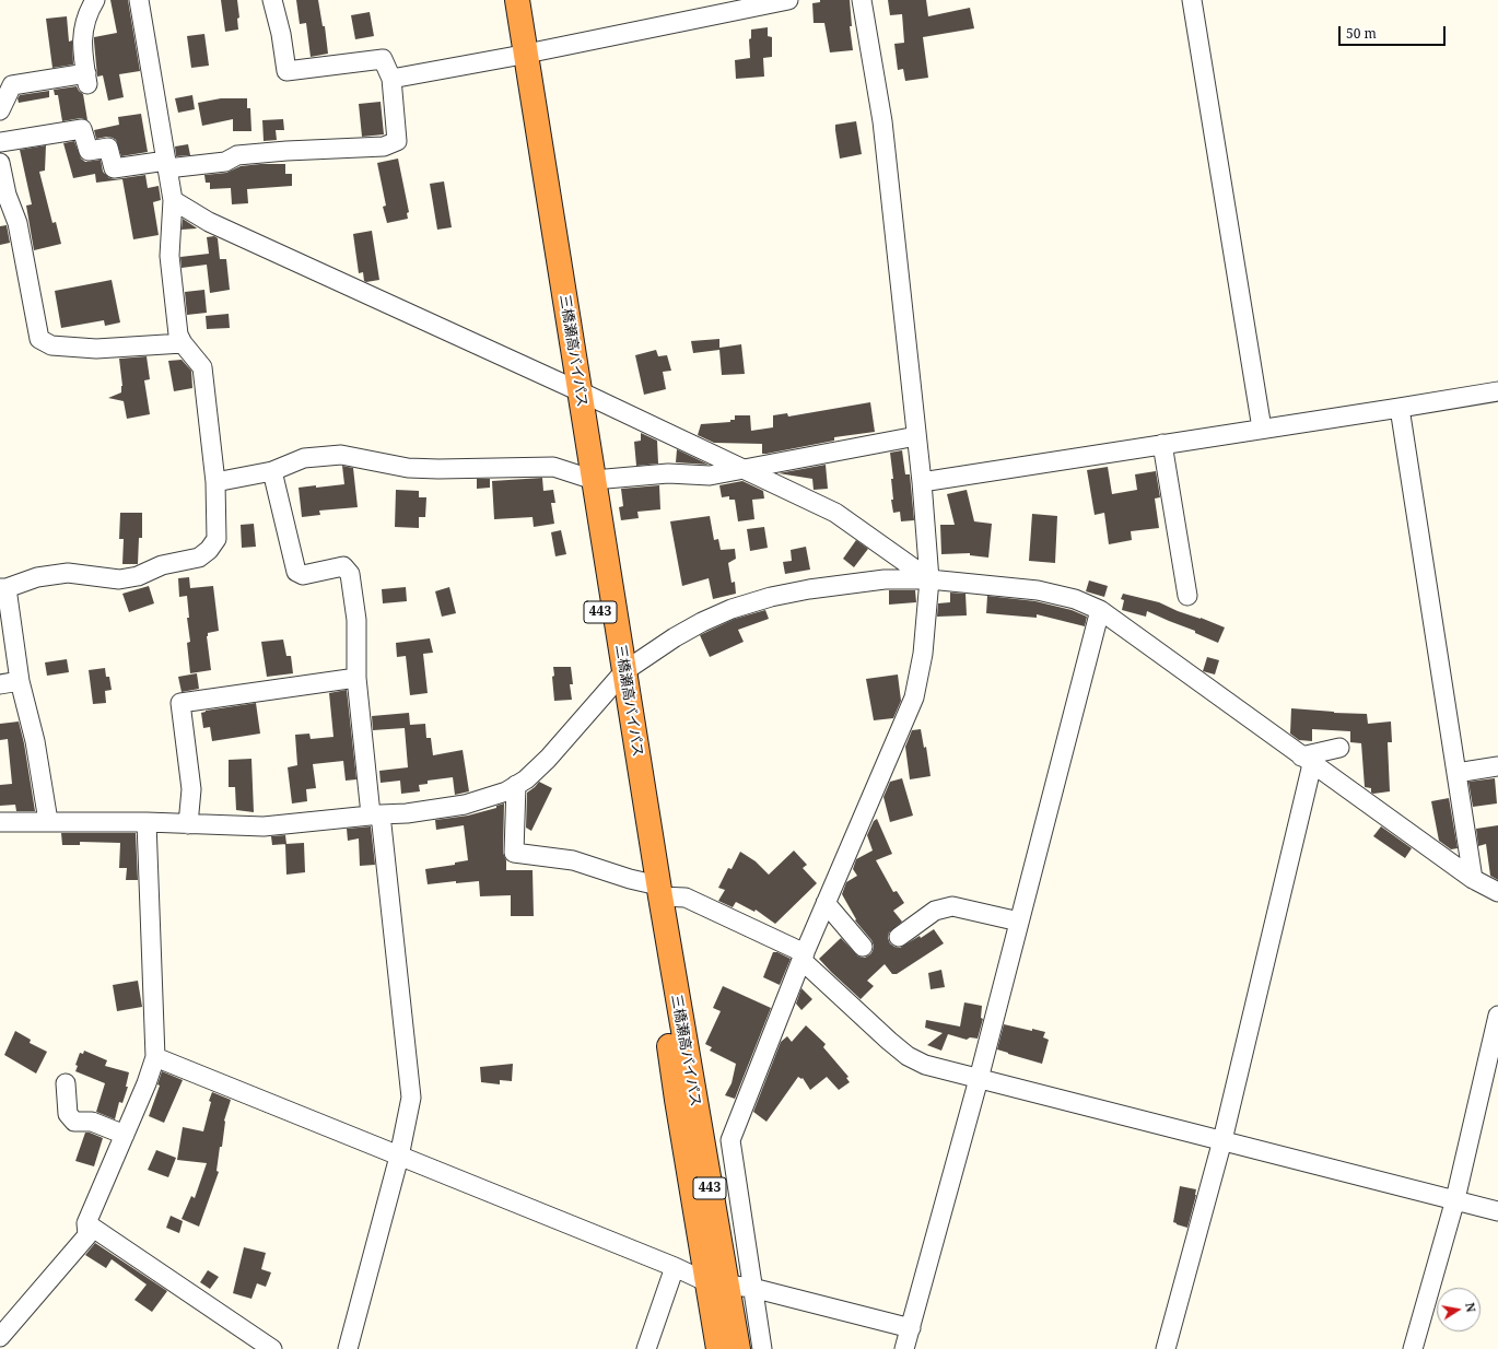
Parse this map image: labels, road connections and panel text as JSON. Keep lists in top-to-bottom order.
{
  "streets": {
    "highway": ["三橋瀬高バイパス", "443"]
  },
  "scale_bar": "50 m",
  "north": "right"
}
